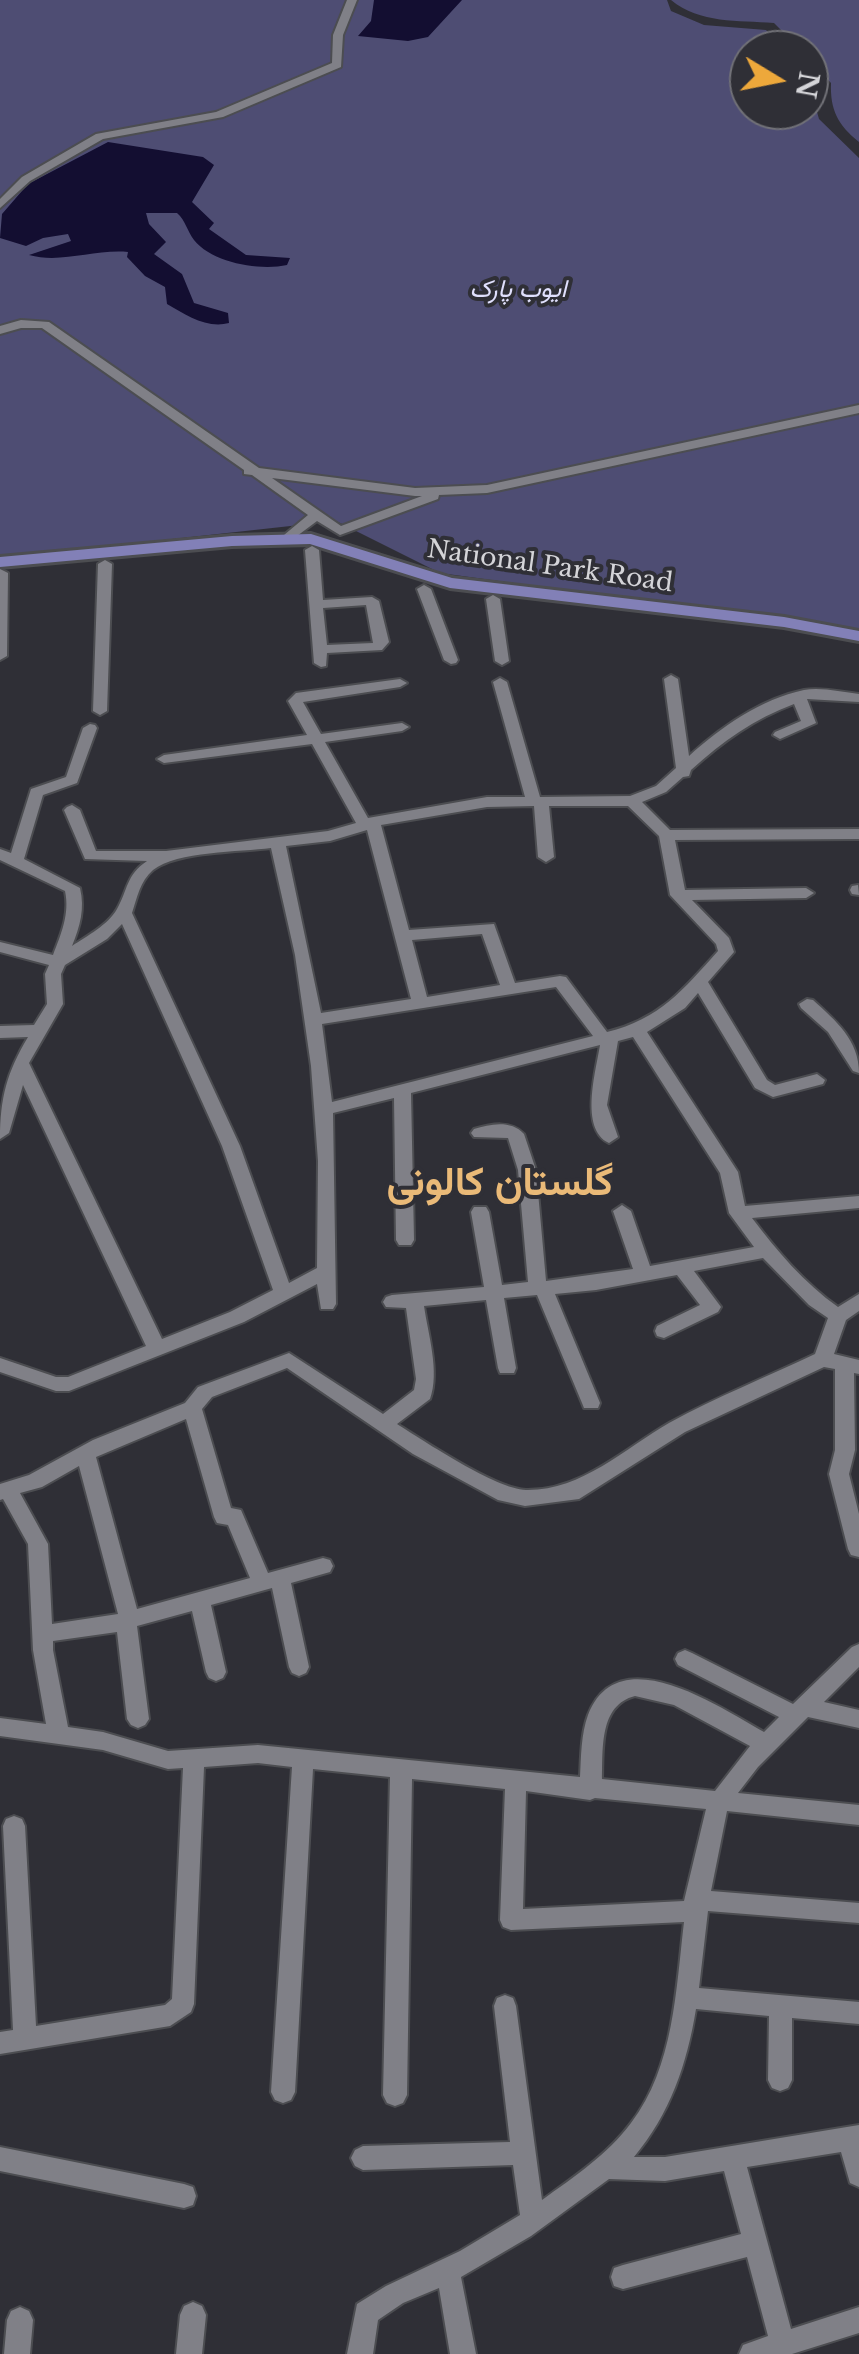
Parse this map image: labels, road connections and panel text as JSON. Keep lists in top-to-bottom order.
{
  "streets": {
    "main road": ["National Park Road"]
  },
  "districts": ["گلستان کالونی"],
  "parks": ["ایوب پارک"],
  "north": "right"
}
